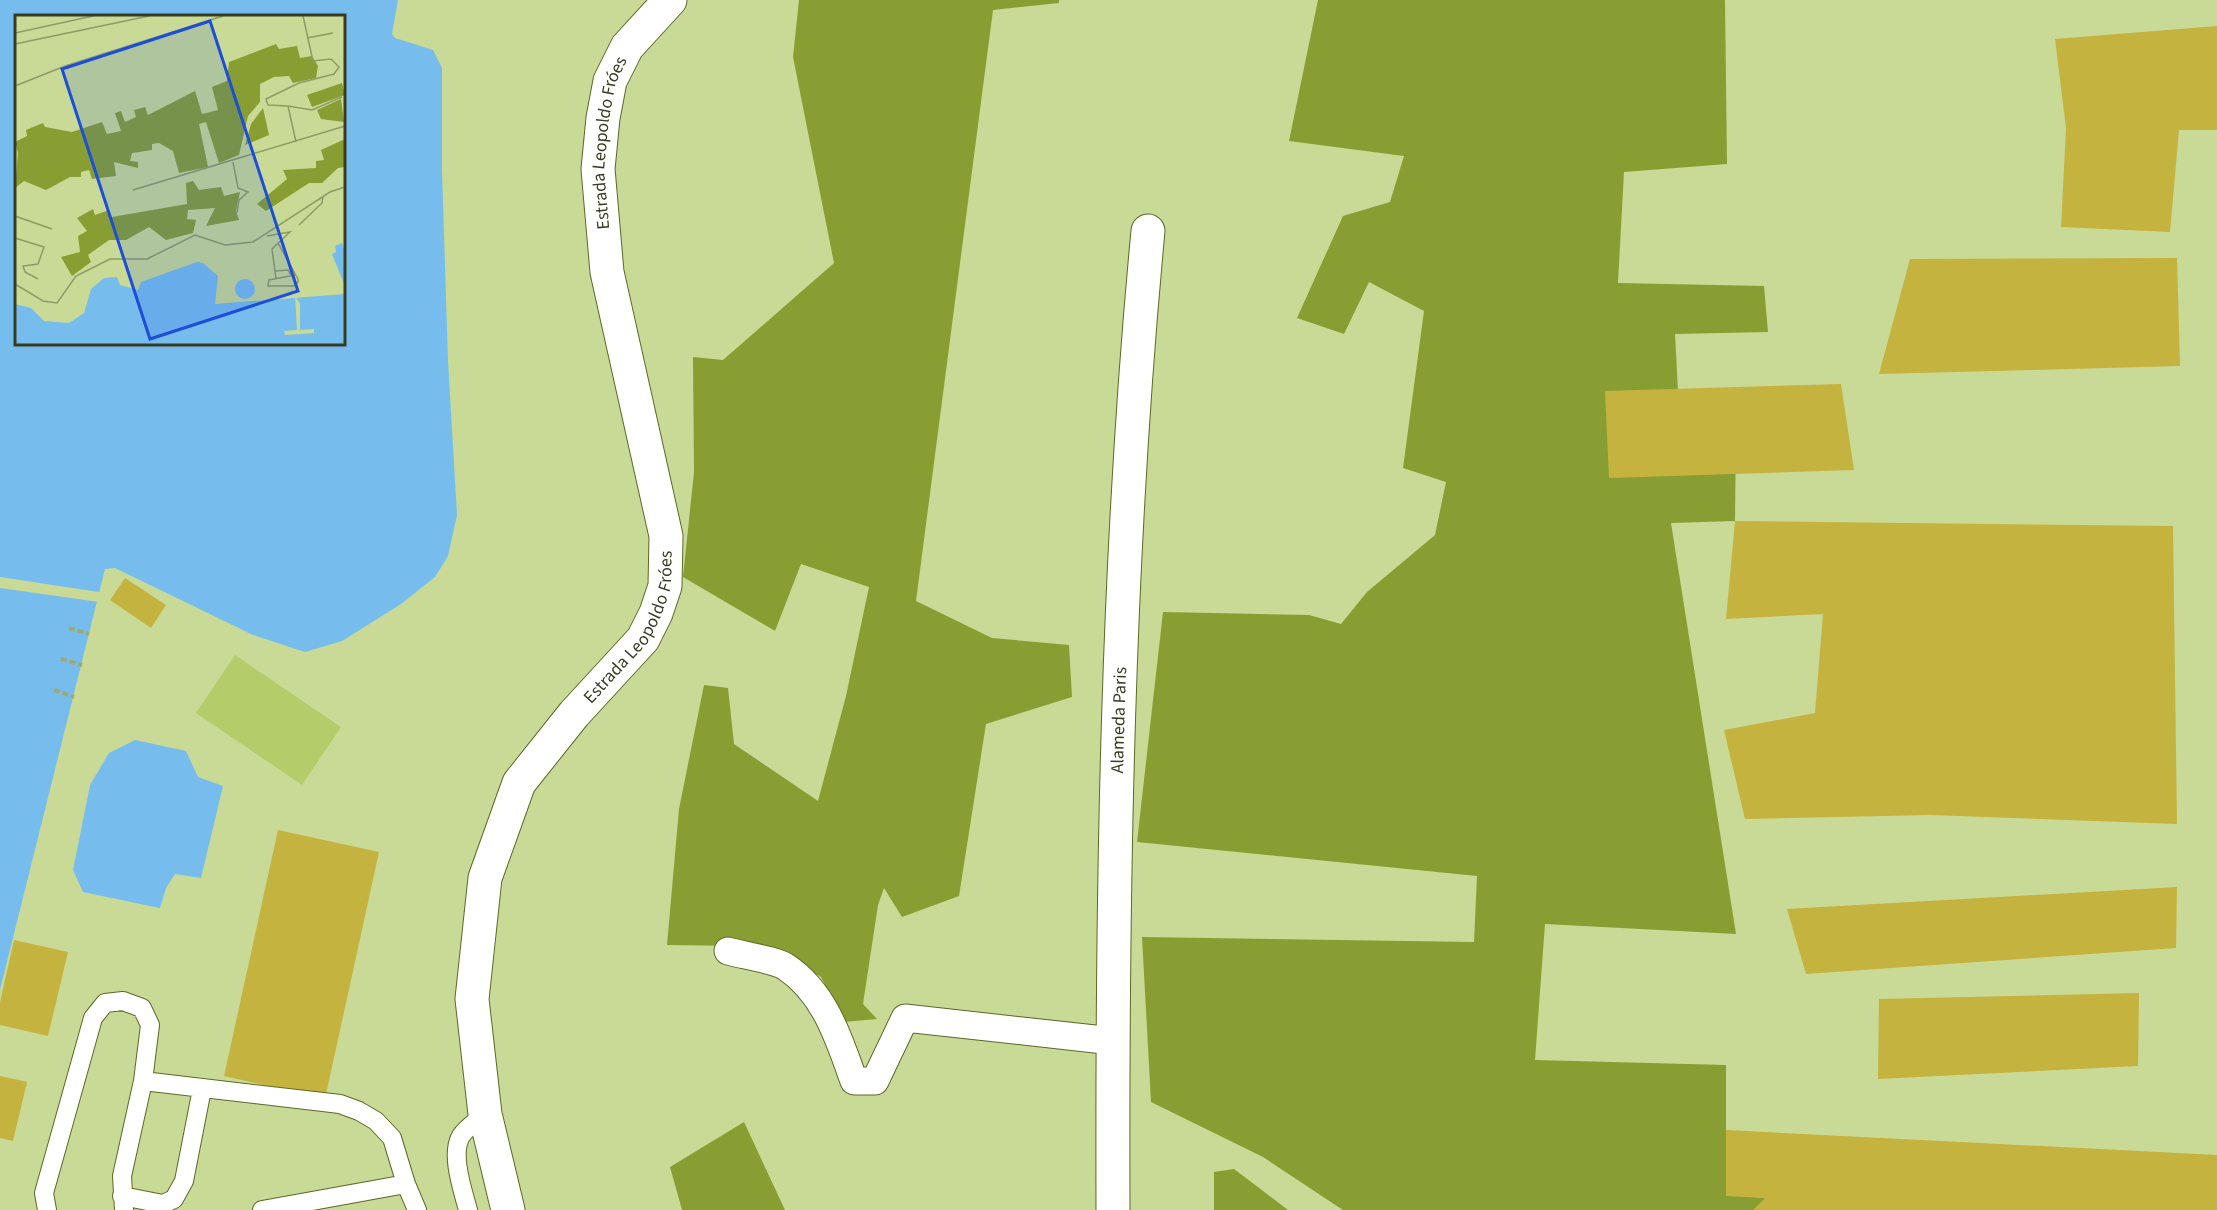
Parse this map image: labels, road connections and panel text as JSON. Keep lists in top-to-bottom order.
{
  "streets": {
    "street": ["Estrada Leopoldo Fróes", "Alameda Paris"]
  }
}
